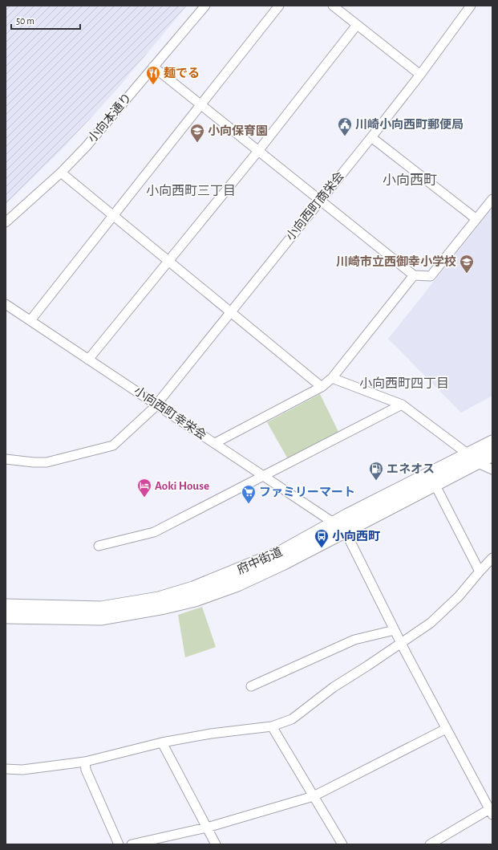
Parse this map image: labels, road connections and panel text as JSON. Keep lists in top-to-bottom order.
{
  "streets": {
    "highway": ["府中街道"],
    "street": ["小向本通り", "小向西町商栄会", "小向西町幸栄会"]
  },
  "crossings": [
    ["小向西町商栄会", "小向西町幸栄会"],
    ["小向西町幸栄会", "府中街道"]
  ],
  "districts": ["小向西町", "小向西町三丁目", "小向西町四丁目"],
  "places": {
    "restaurant": ["麺でる"],
    "public building": ["川崎小向西町郵便局"],
    "school or university": ["小向保育園", "川崎市立西御幸小学校"],
    "fuel station": ["エネオス"],
    "hotel": ["Aoki House"],
    "supermarket": ["ファミリーマート"],
    "bus stop": ["小向西町"]
  },
  "scale_bar": "50 m"
}
